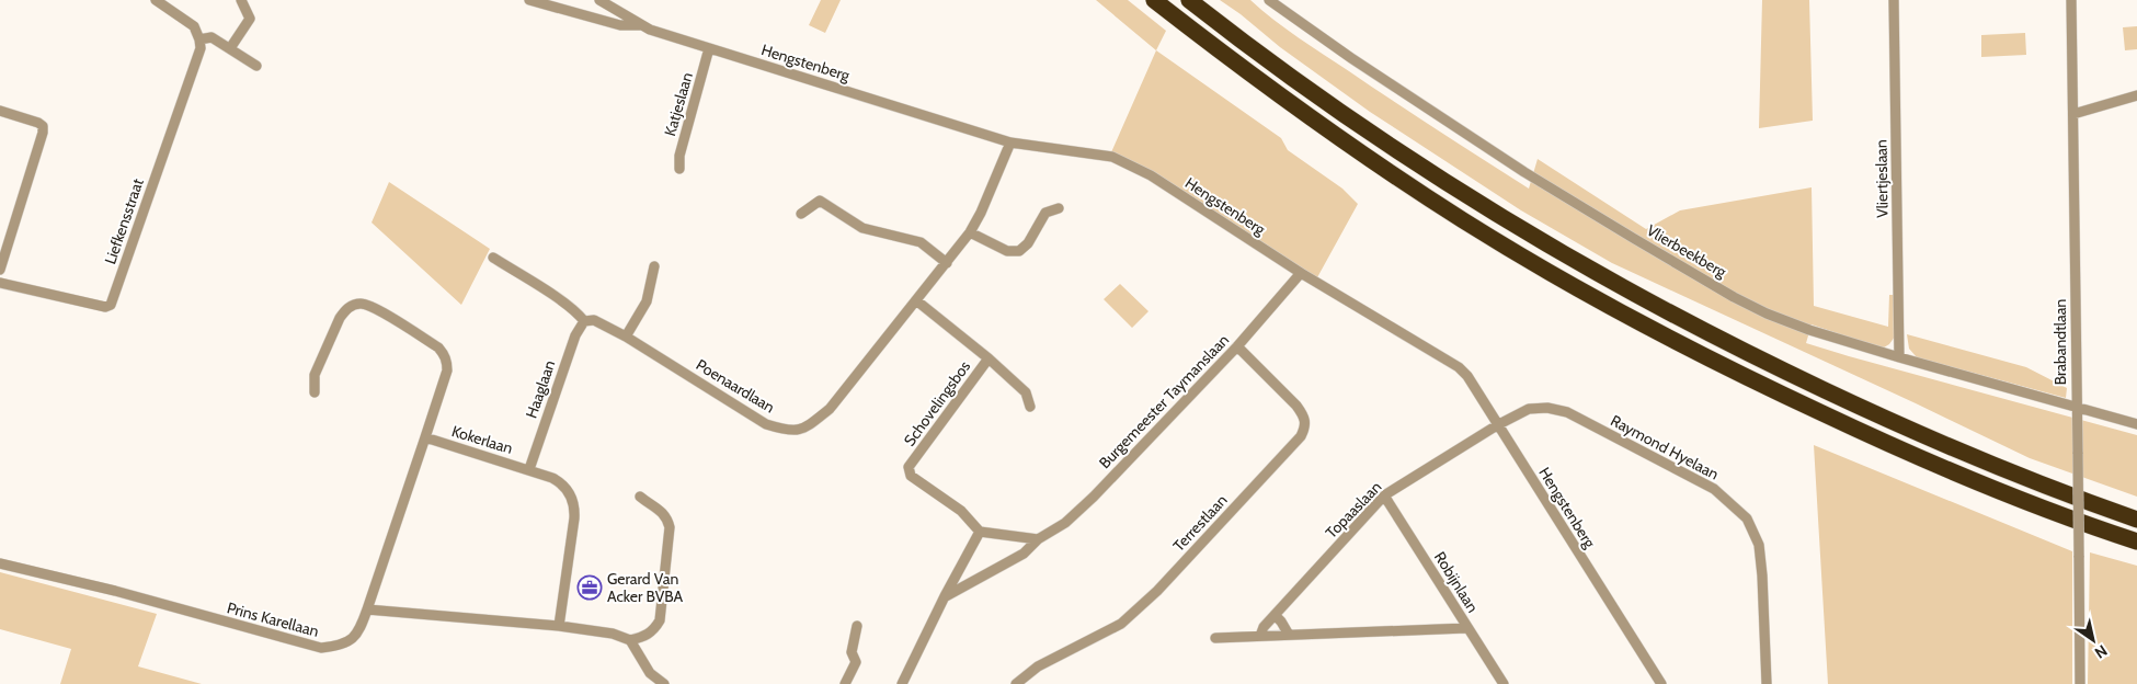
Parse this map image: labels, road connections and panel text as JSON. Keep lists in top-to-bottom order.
{
  "streets": {
    "street": [
      "Hengstenberg",
      "Katjeslaan",
      "Vliertjeslaan",
      "Liefkensstraat",
      "Vlierbeekberg",
      "Brabandtlaan",
      "Poenaardlaan",
      "Haaglaan",
      "Burgemeester Taymanslaan",
      "Schovelingsbos",
      "Kokerlaan",
      "Raymond Hyelaan",
      "Topaaslaan",
      "Terrestlaan",
      "Robijnlaan",
      "Prins Karellaan"
    ]
  },
  "crossings": [
    ["Hengstenberg", "Katjeslaan"],
    ["Hengstenberg", "Poenaardlaan"],
    ["Hengstenberg", "Burgemeester Taymanslaan"],
    ["Hengstenberg", "Raymond Hyelaan"],
    ["Hengstenberg", "Topaaslaan"],
    ["Vliertjeslaan", "Vlierbeekberg"],
    ["Vlierbeekberg", "Brabandtlaan"],
    ["Poenaardlaan", "Haaglaan"],
    ["Poenaardlaan", "Schovelingsbos"],
    ["Haaglaan", "Kokerlaan"],
    ["Burgemeester Taymanslaan", "Terrestlaan"],
    ["Raymond Hyelaan", "Topaaslaan"],
    ["Topaaslaan", "Robijnlaan"]
  ],
  "places": {
    "office": ["Gerard Van Acker BVBA"]
  },
  "north": "bottom right"
}
